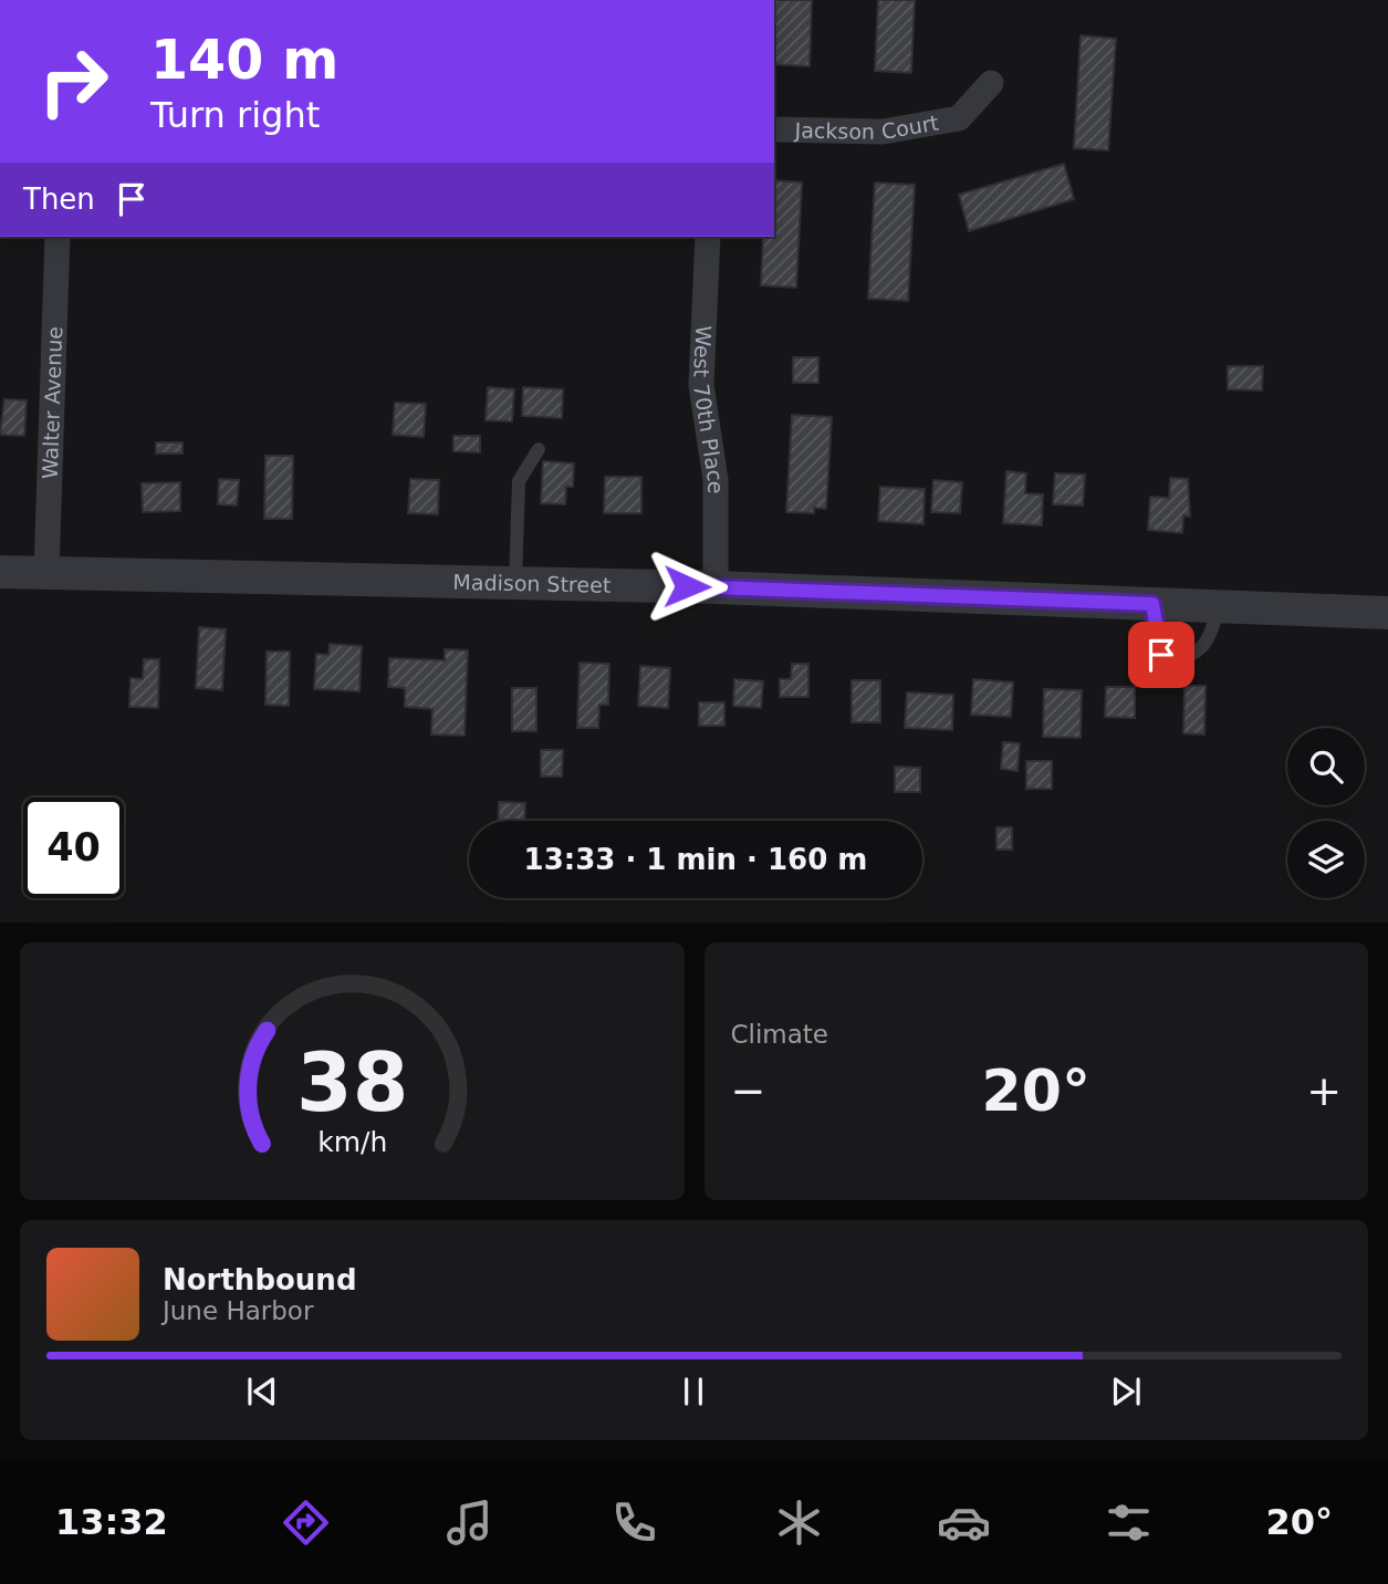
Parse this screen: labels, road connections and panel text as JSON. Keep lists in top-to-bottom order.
{
  "streets": {
    "street": [
      "Jackson Court",
      "Walter Avenue",
      "West 70th Place",
      "Madison Street"
    ]
  },
  "crossings": [
    ["Walter Avenue", "Madison Street"],
    ["West 70th Place", "Madison Street"]
  ],
  "page": {
    "turn": ["140 m", "Turn right"],
    "then": "Then",
    "limit": "40",
    "trip": "13:33 · 1 min · 160 m",
    "tile": "Climate",
    "heat": ["−", "20°", "+"],
    "song": ["Northbound", "June Harbor"],
    "tabs": ["13:32", "20°"],
    "gauge": ["38", "km/h"]
  }
}
